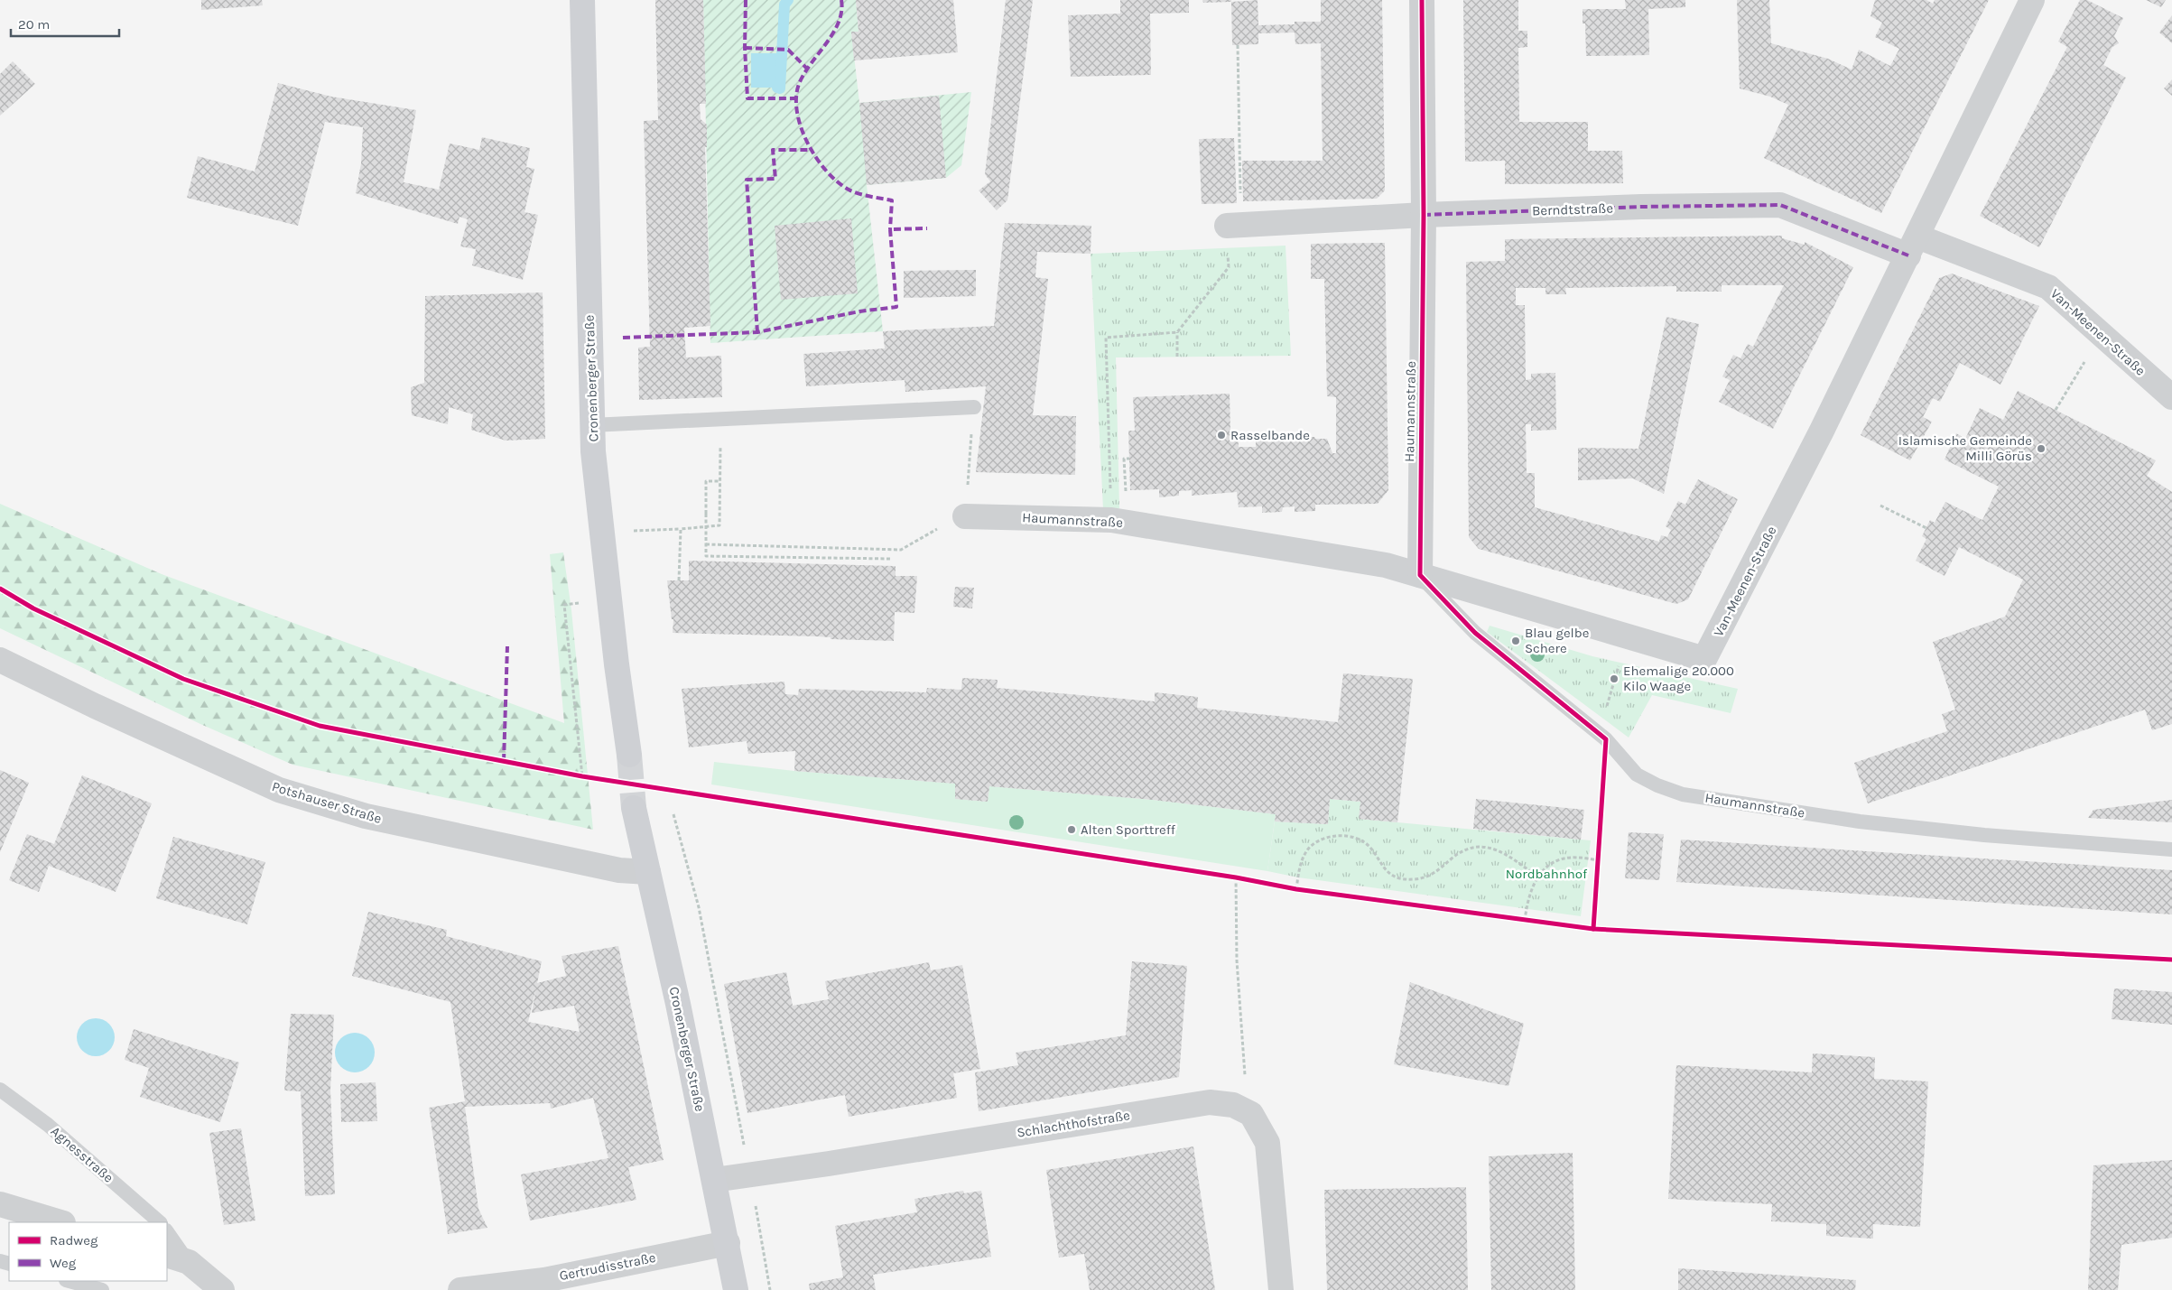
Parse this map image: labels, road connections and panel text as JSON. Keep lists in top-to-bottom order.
{
  "streets": {
    "main road": ["Cronenberger Straße"],
    "street": [
      "Berndtstraße",
      "Van-Meenen-Straße",
      "Haumannstraße",
      "Potshauser Straße",
      "Schlachthofstraße",
      "Gertrudisstraße"
    ],
    "lane": ["Agnesstraße"]
  },
  "crossings": [
    ["Berndtstraße", "Van-Meenen-Straße"],
    ["Berndtstraße", "Haumannstraße"],
    ["Van-Meenen-Straße", "Haumannstraße"],
    ["Cronenberger Straße", "Potshauser Straße"],
    ["Cronenberger Straße", "Schlachthofstraße"],
    ["Cronenberger Straße", "Gertrudisstraße"]
  ],
  "parks": ["Nordbahnhof"],
  "places": [
    "Rasselbande",
    "Islamische Gemeinde Milli Görüs",
    "Blau gelbe Schere",
    "Ehemalige 20.000 Kilo Waage",
    "Alten Sporttreff"
  ],
  "legend": ["Radweg", "Weg"],
  "scale_bar": "20 m"
}
